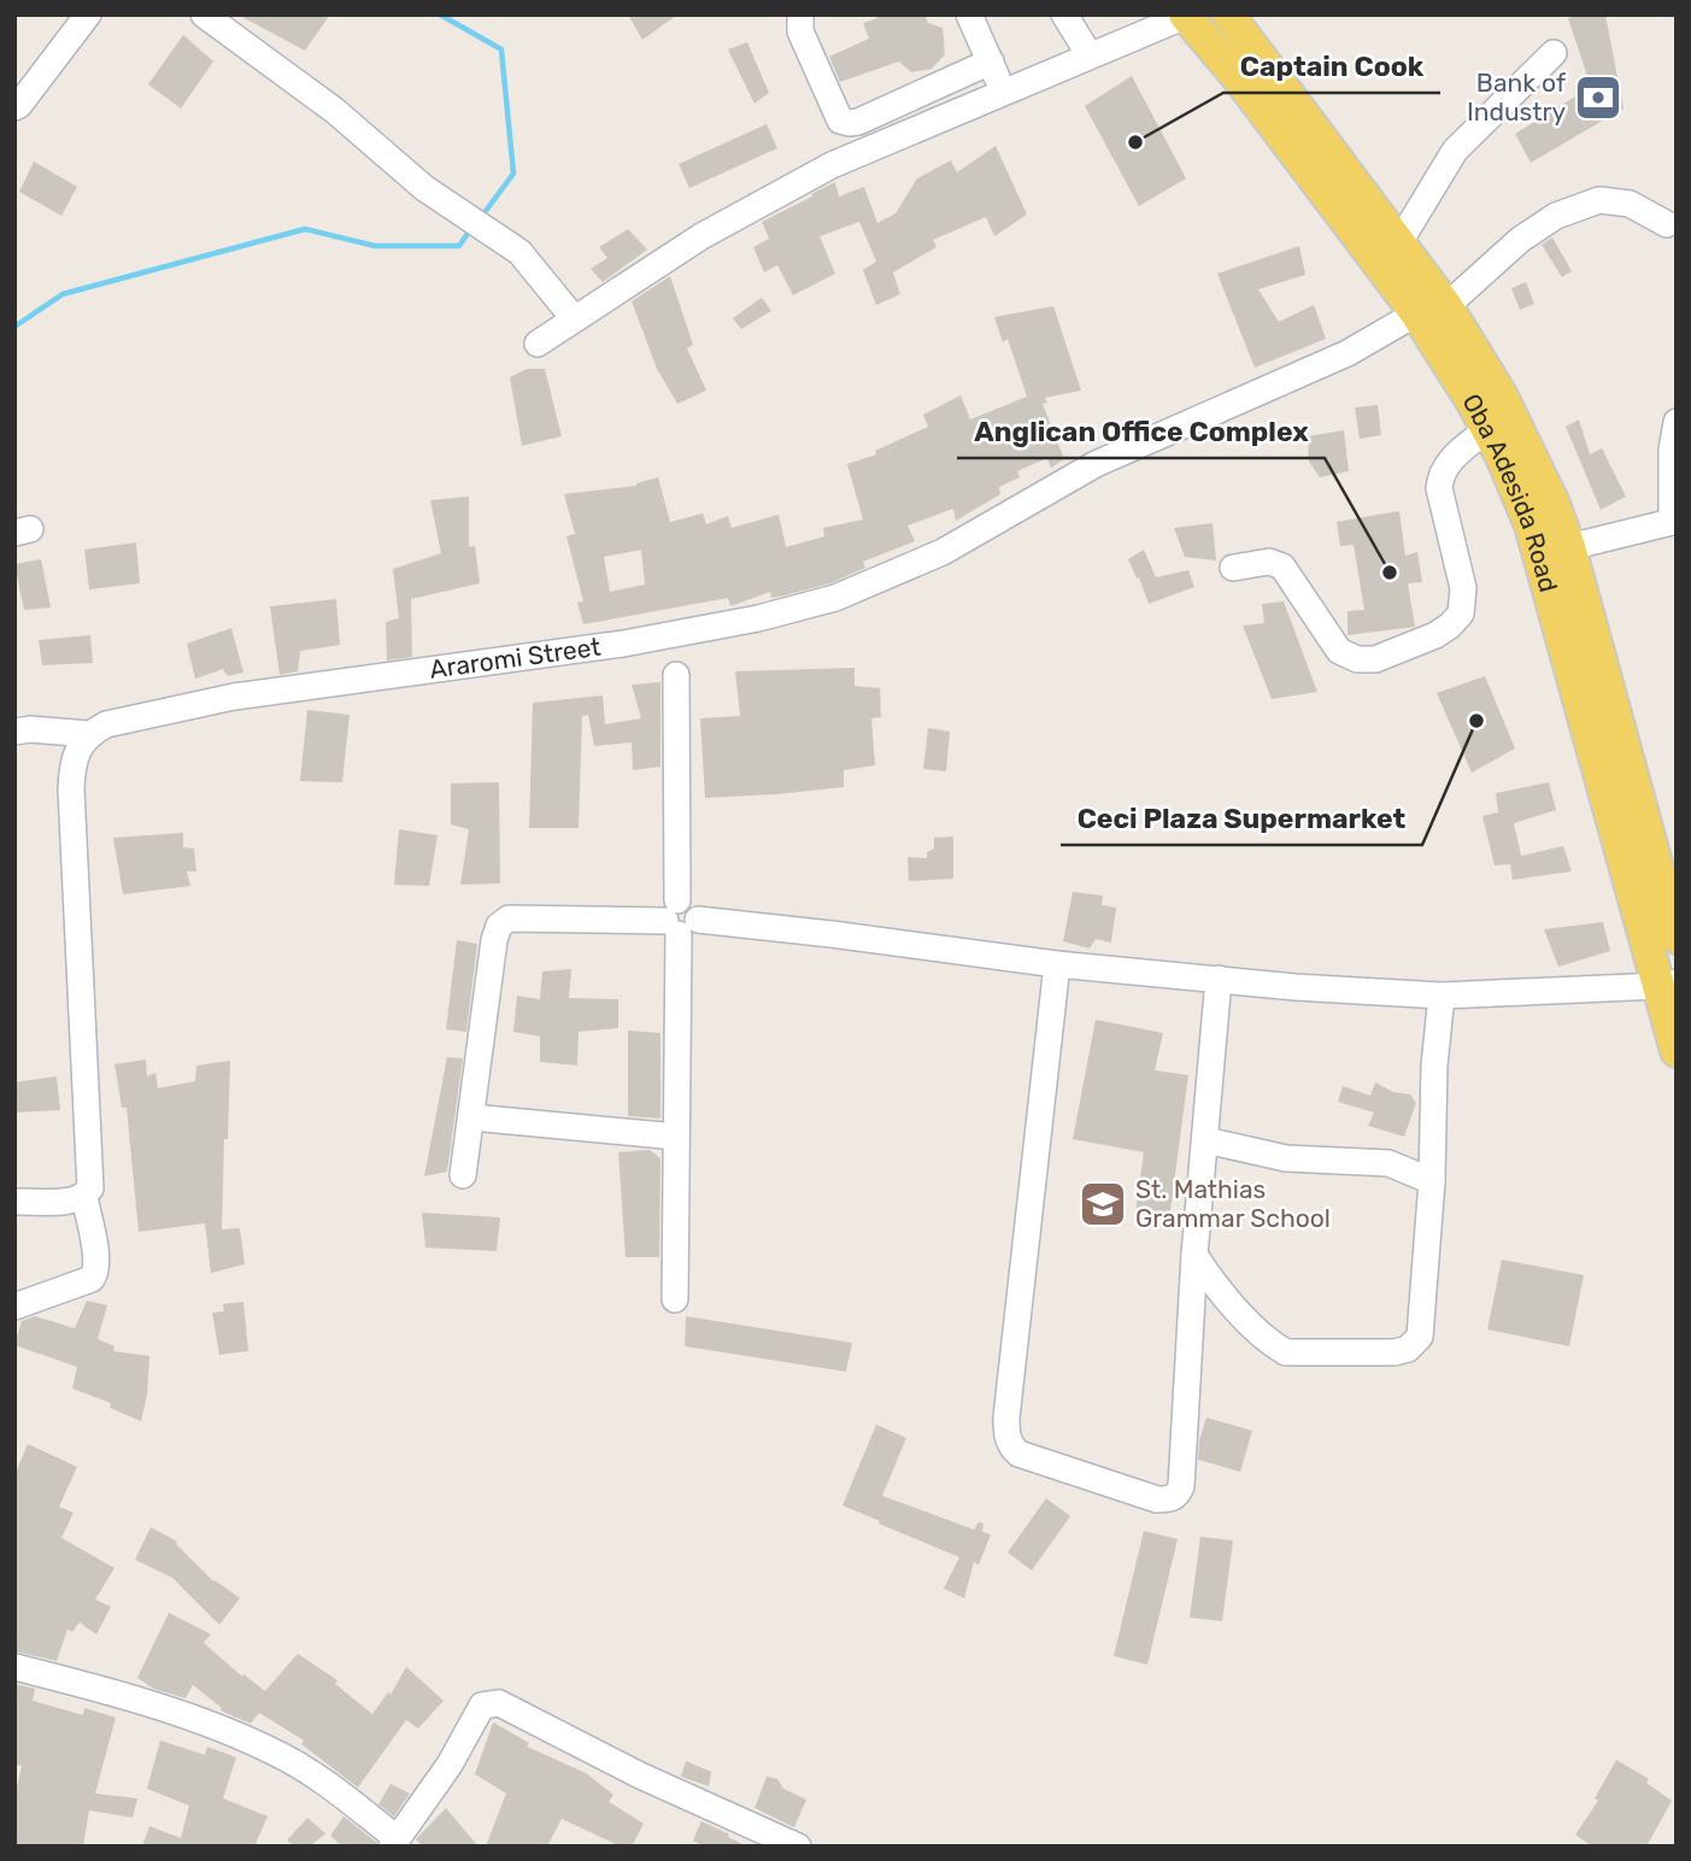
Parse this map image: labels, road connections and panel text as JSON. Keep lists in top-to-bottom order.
{
  "streets": {
    "main road": ["Oba Adesida Road"],
    "street": ["Araromi Street"]
  },
  "crossings": [
    ["Oba Adesida Road", "Araromi Street"]
  ],
  "places": {
    "bank": ["Bank of Industry"],
    "other": ["Captain Cook", "Anglican Office Complex", "Ceci Plaza Supermarket"],
    "school or university": ["St. Mathias Grammar School"]
  }
}
